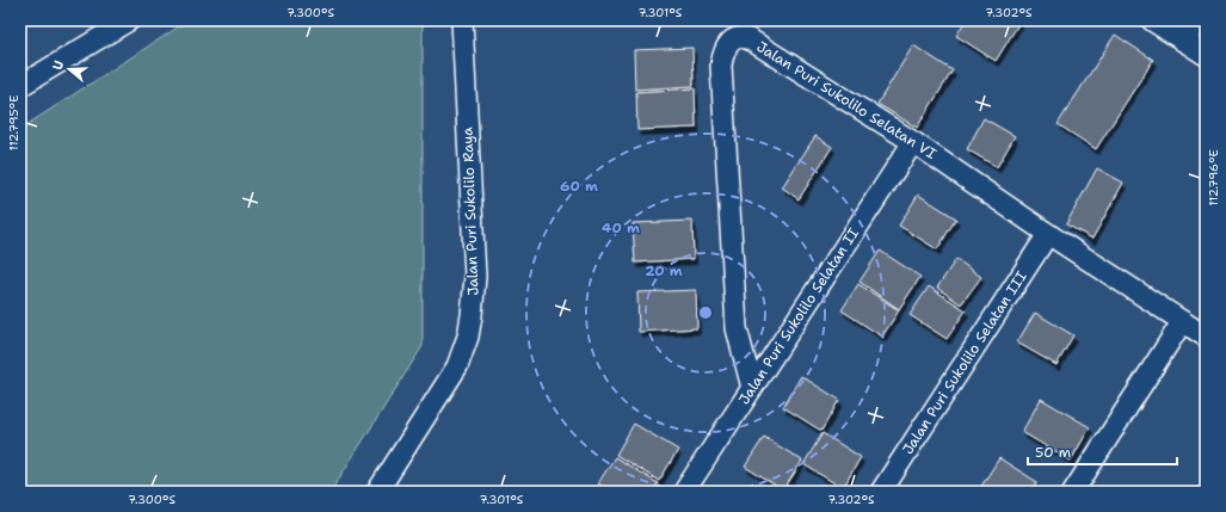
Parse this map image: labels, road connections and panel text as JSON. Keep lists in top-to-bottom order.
{
  "streets": {
    "street": [
      "Jalan Puri Sukolilo Selatan VI",
      "Jalan Puri Sukolilo Raya",
      "Jalan Puri Sukolilo Selatan II",
      "Jalan Puri Sukolilo Selatan III"
    ]
  },
  "crossings": [
    ["Jalan Puri Sukolilo Selatan VI", "Jalan Puri Sukolilo Selatan II"],
    ["Jalan Puri Sukolilo Selatan VI", "Jalan Puri Sukolilo Selatan III"]
  ],
  "scale_bar": "50 m",
  "north": "left",
  "coordinates": [
    "7.300°S",
    "7.301°S",
    "7.302°S",
    "112.795°E",
    "112.796°E"
  ],
  "rings": ["60 m", "40 m", "20 m"]
}
